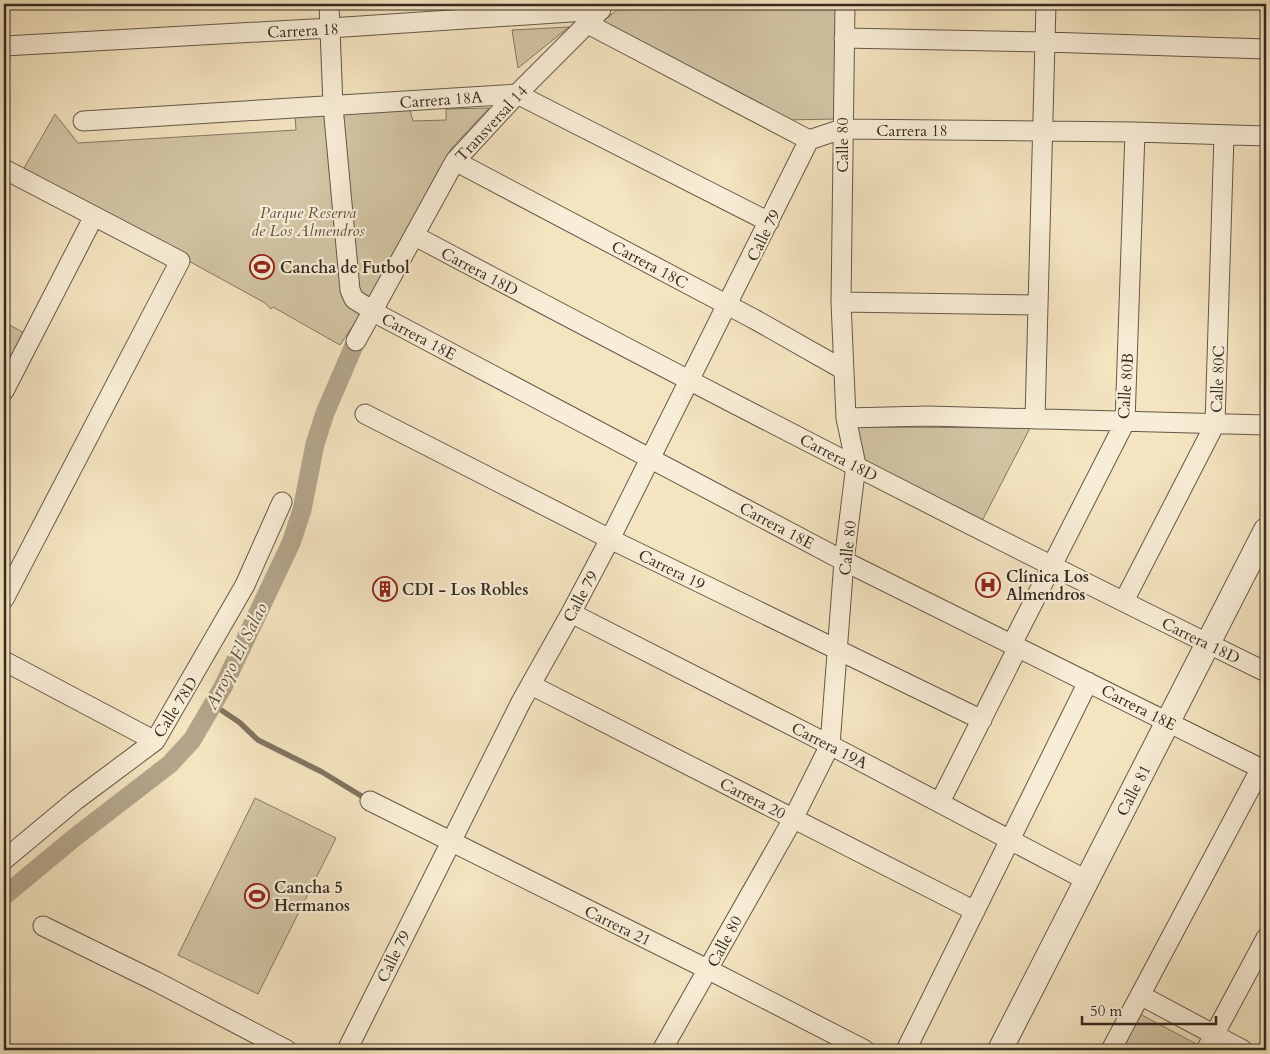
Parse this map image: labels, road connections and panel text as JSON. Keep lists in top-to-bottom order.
{
  "streets": {
    "street": [
      "Carrera 18",
      "Carrera 18A",
      "Transversal 14",
      "Calle 80",
      "Calle 79",
      "Carrera 18C",
      "Carrera 18D",
      "Carrera 18E",
      "Calle 80C",
      "Calle 80B",
      "Carrera 19",
      "Calle 78D",
      "Carrera 19A",
      "Calle 81",
      "Carrera 20",
      "Carrera 21"
    ]
  },
  "crossings": [
    ["Carrera 18", "Transversal 14"],
    ["Carrera 18", "Calle 80"],
    ["Carrera 18", "Calle 79"],
    ["Carrera 18", "Carrera 18E"],
    ["Carrera 18", "Calle 80C"],
    ["Carrera 18", "Calle 80B"],
    ["Carrera 18A", "Transversal 14"],
    ["Carrera 18A", "Carrera 18E"],
    ["Transversal 14", "Carrera 18C"],
    ["Transversal 14", "Carrera 18D"],
    ["Transversal 14", "Carrera 18E"],
    ["Calle 80", "Carrera 18C"],
    ["Calle 80", "Carrera 18D"],
    ["Calle 80", "Carrera 18E"],
    ["Calle 80", "Carrera 19"],
    ["Calle 80", "Carrera 19A"],
    ["Calle 80", "Carrera 20"],
    ["Calle 80", "Carrera 21"],
    ["Calle 79", "Carrera 18C"],
    ["Calle 79", "Carrera 18D"],
    ["Calle 79", "Carrera 18E"],
    ["Calle 79", "Carrera 19"],
    ["Calle 79", "Carrera 19A"],
    ["Calle 79", "Carrera 20"],
    ["Calle 79", "Carrera 21"],
    ["Carrera 18D", "Calle 80C"],
    ["Carrera 18D", "Calle 80B"],
    ["Carrera 18D", "Calle 81"],
    ["Carrera 18E", "Calle 80B"],
    ["Carrera 18E", "Calle 81"],
    ["Calle 80B", "Carrera 19"],
    ["Calle 80B", "Carrera 19A"],
    ["Carrera 19A", "Calle 81"]
  ],
  "water": ["Arroyo El Salao"],
  "parks": ["Parque Reserva de Los Almendros"],
  "places": {
    "sports": ["Cancha de Futbol", "Cancha 5 Hermanos"],
    "hospital": ["Clínica Los Almendros"],
    "building": ["CDI - Los Robles"]
  },
  "scale_bar": "50 m"
}
